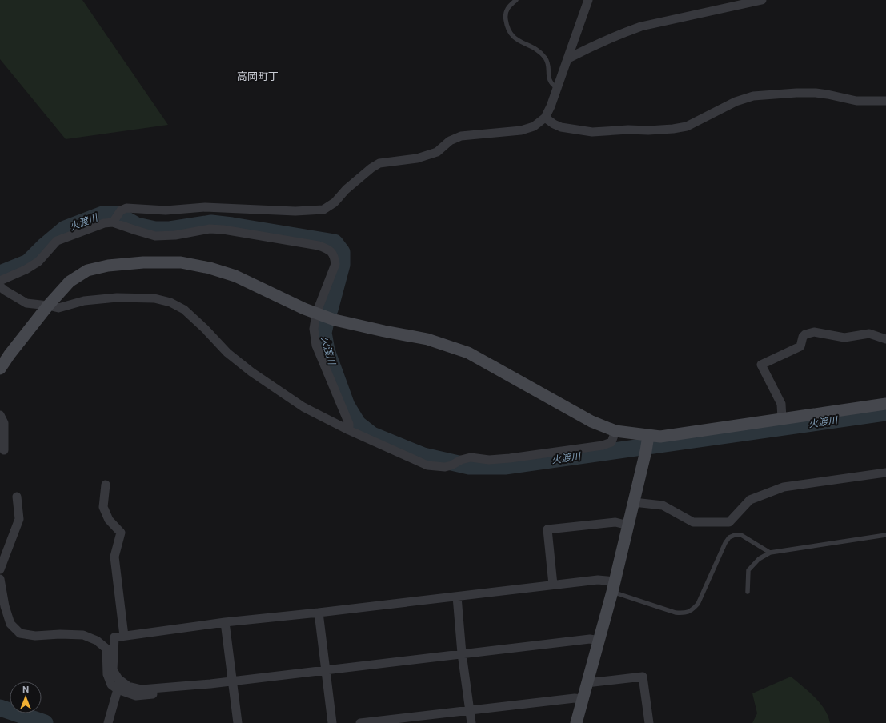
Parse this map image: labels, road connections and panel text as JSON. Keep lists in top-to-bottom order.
{
  "districts": ["高岡町丁"],
  "water": ["火渡川"],
  "north": "top"
}
